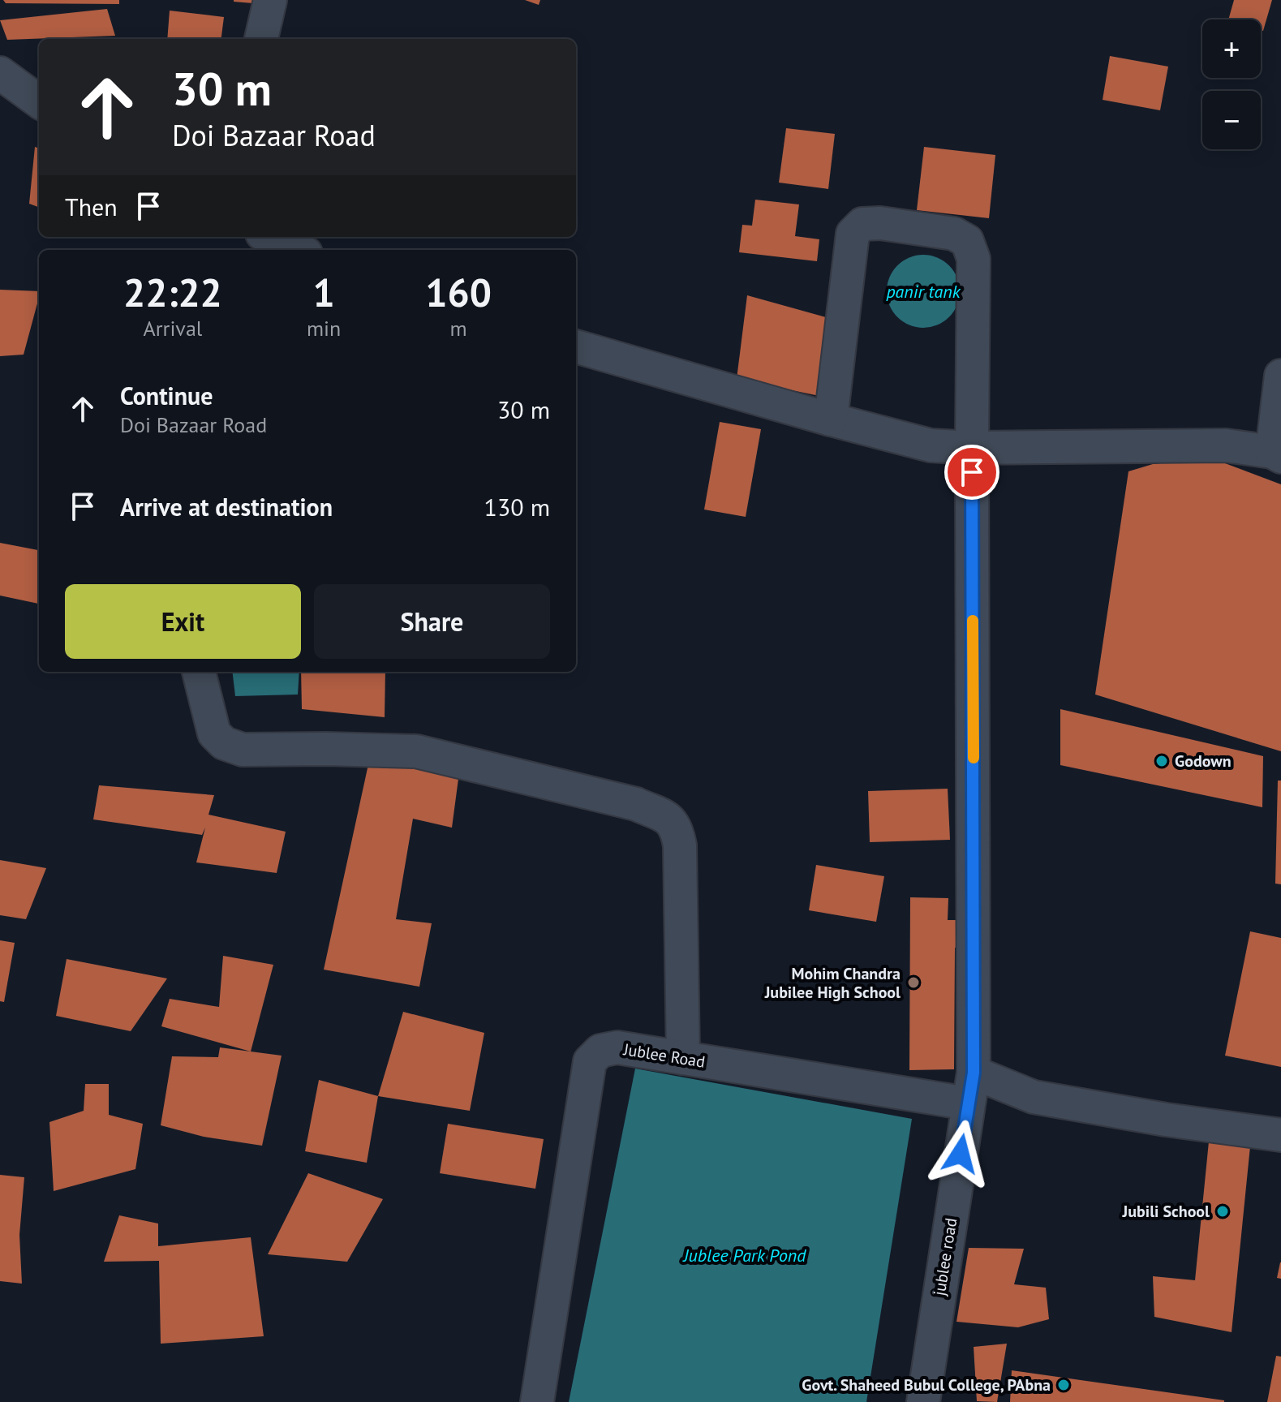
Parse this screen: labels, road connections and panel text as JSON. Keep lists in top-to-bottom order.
{
  "streets": {
    "street": ["Jublee Road", "jublee road"]
  },
  "crossings": [
    ["Jublee Road", "jublee road"]
  ],
  "water": ["panir tank", "Jublee Park Pond"],
  "places": [
    "Godown",
    "Mohim Chandra Jubilee High School",
    "Jubili School",
    "Govt. Shaheed Bubul College, PAbna"
  ],
  "page": {
    "map_buttons": ["+", "−"],
    "turn": ["30 m", "Doi Bazaar Road"],
    "then": "Then",
    "eta": [
      "22:22",
      "Arrival",
      "1",
      "min",
      "160",
      "m"
    ],
    "list": [
      {
        "name": "Continue",
        "note": "Doi Bazaar Road",
        "value": "30 m"
      },
      {
        "name": "Arrive at destination",
        "value": "130 m"
      }
    ],
    "buttons": ["Exit", "Share"]
  }
}
